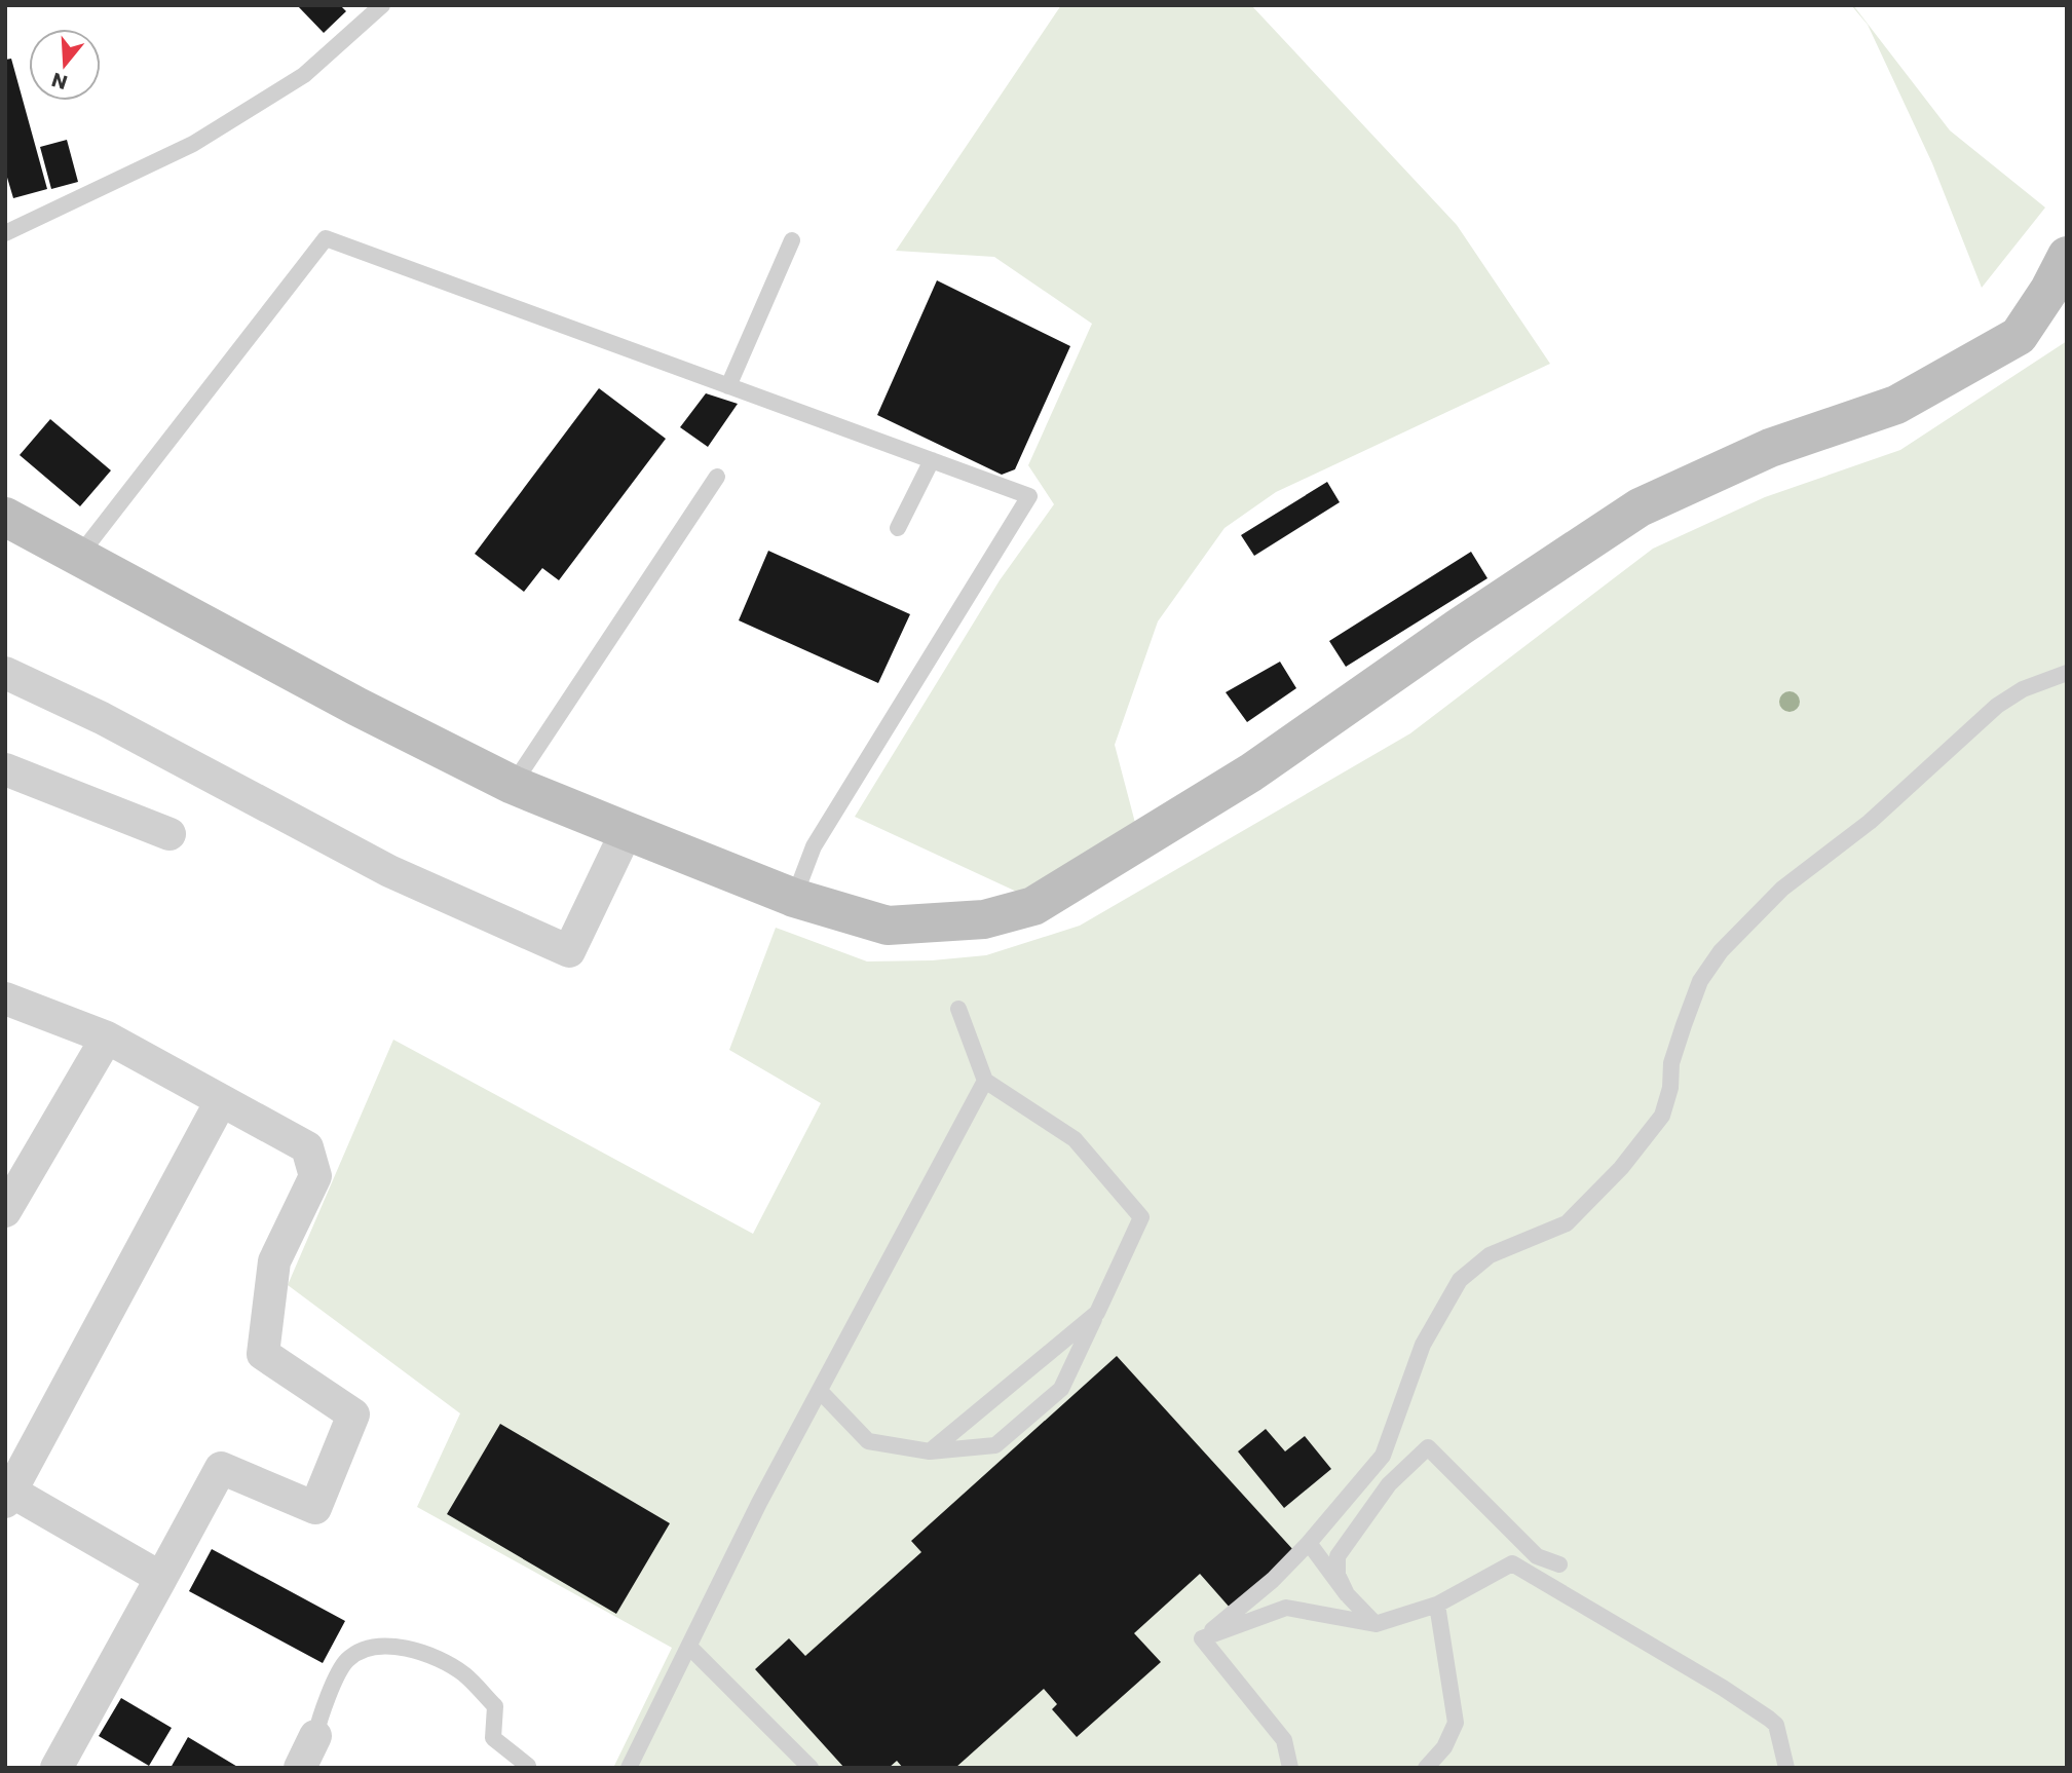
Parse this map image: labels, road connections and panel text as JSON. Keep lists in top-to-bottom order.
{
  "north": "bottom"
}
